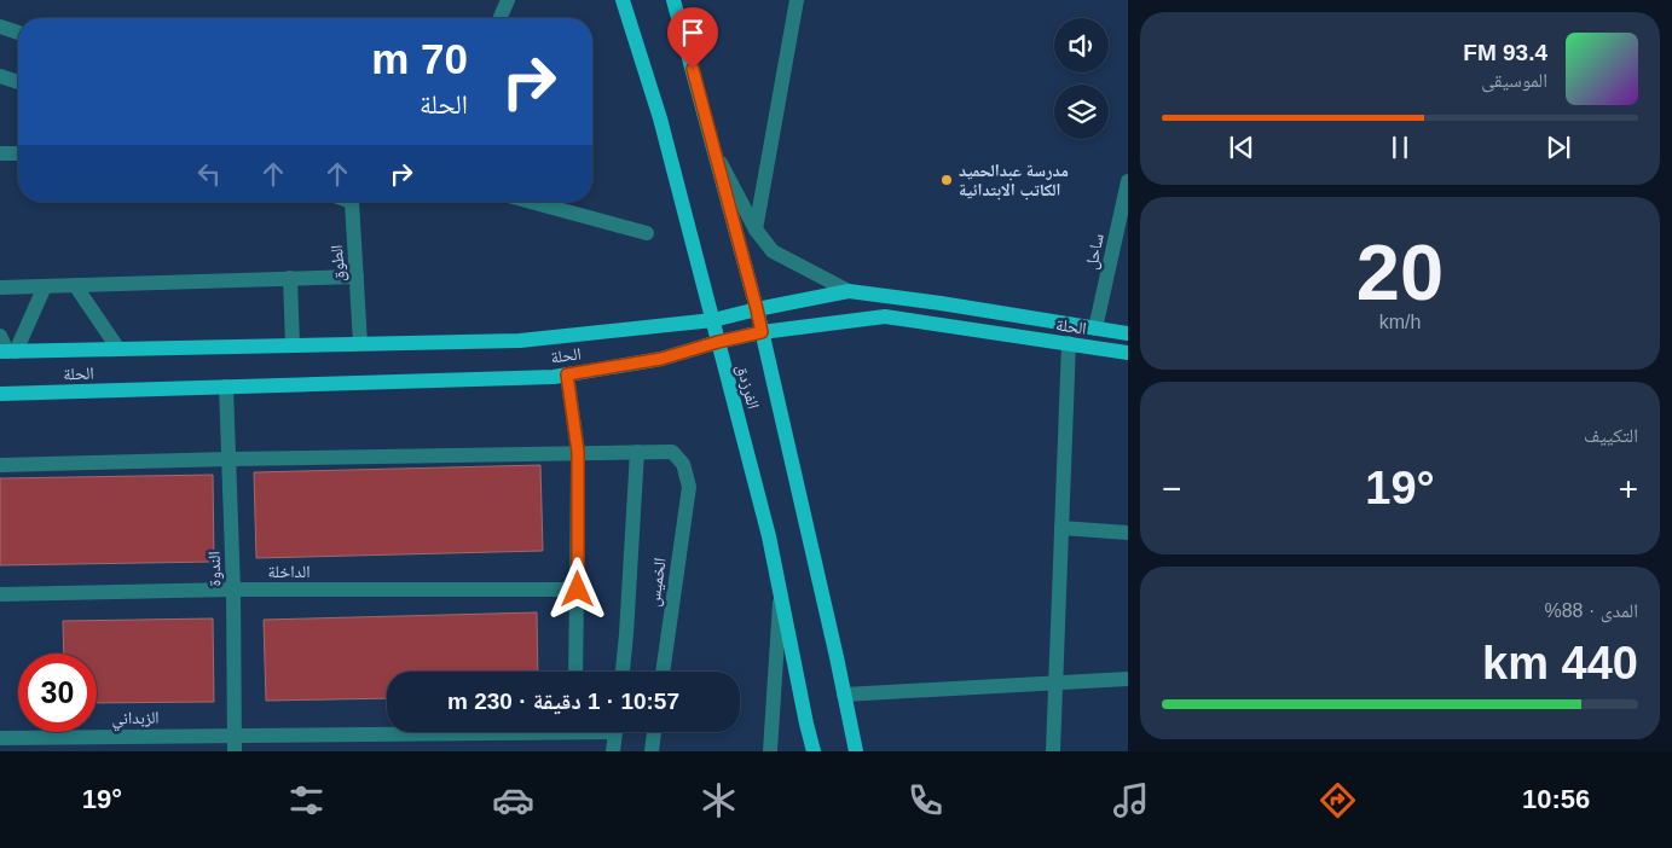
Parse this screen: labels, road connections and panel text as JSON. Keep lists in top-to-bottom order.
{
  "streets": {
    "main road": ["الحلة", "الفرزدق"],
    "street": [
      "ساحل",
      "الطوق",
      "الندوة",
      "الداخلة",
      "الخميس",
      "الزبداني"
    ]
  },
  "crossings": [
    ["ساحل", "الحلة"],
    ["الطوق", "الحلة"],
    ["الحلة", "الفرزدق"],
    ["الحلة", "الندوة"],
    ["الندوة", "الداخلة"],
    ["الندوة", "الزبداني"]
  ],
  "places": ["مدرسة عبدالحميد الكاتب الابتدائية"],
  "page": {
    "turn": ["70 m", "الحلة"],
    "song": ["93.4 FM", "الموسيقى"],
    "tile": [
      ["20", "km/h"],
      "التكييف",
      ["المدى · 88%", "440 km"]
    ],
    "heat": ["−", "19°", "+"],
    "limit": "30",
    "trip": "10:57 · 1 دقيقة · 230 m",
    "tabs": ["10:56", "19°"]
  }
}
